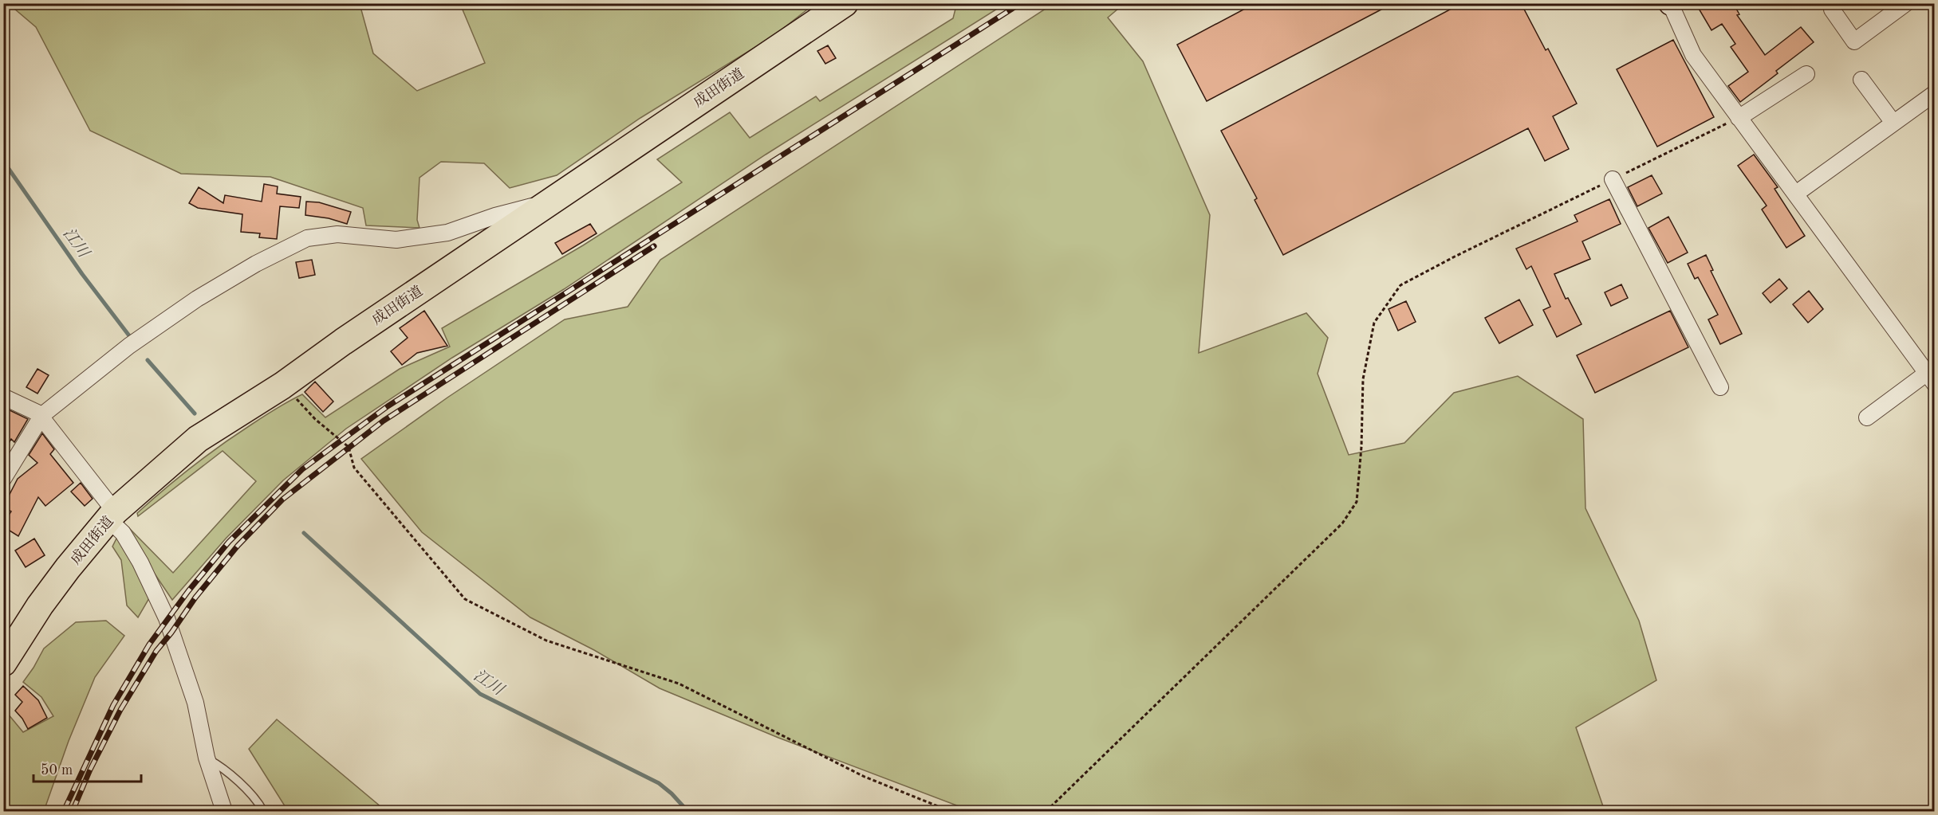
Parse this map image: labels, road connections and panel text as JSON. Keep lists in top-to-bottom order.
{
  "streets": {
    "highway": ["成田街道"]
  },
  "water": ["江川"],
  "scale_bar": "50 m"
}
